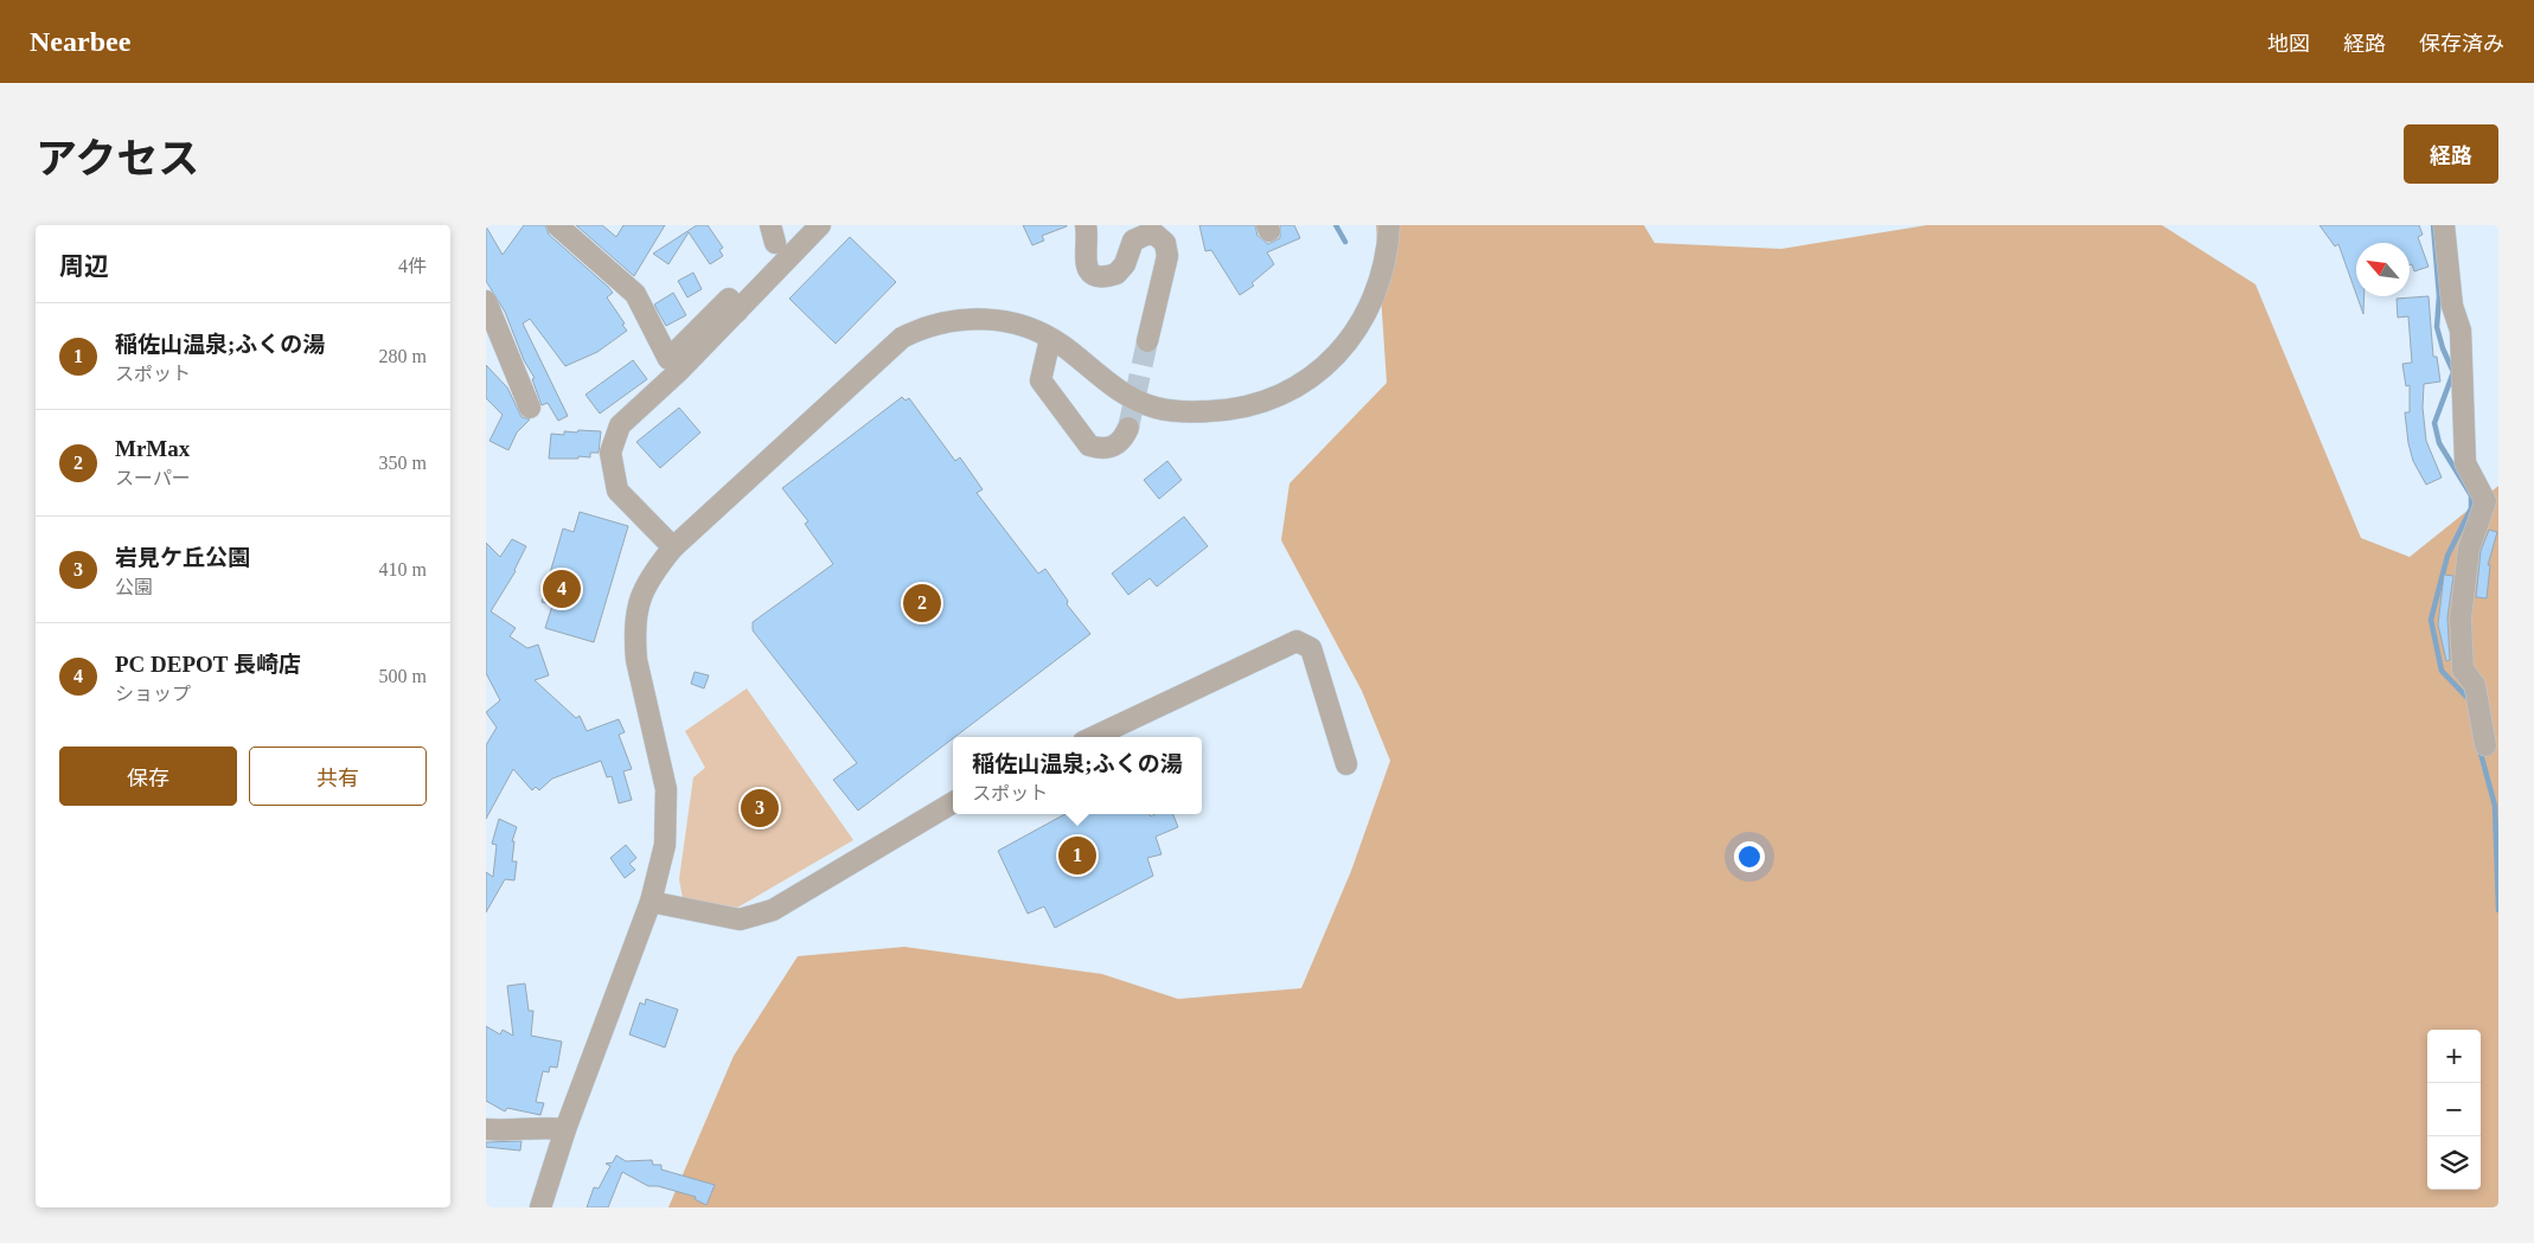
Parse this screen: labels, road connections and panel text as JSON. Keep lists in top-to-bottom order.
{
  "north": "top left",
  "page": {
    "header": "Nearbee",
    "nav": ["地図", "経路", "保存済み"],
    "title": "アクセス",
    "buttons": [
      "経路",
      ["保存", "共有"]
    ],
    "heading": ["周辺", "4件"],
    "list": [
      {
        "mark": "1",
        "name": "稲佐山温泉;ふくの湯",
        "note": "スポット",
        "value": "280 m"
      },
      {
        "mark": "2",
        "name": "MrMax",
        "note": "スーパー",
        "value": "350 m"
      },
      {
        "mark": "3",
        "name": "岩見ケ丘公園",
        "note": "公園",
        "value": "410 m"
      },
      {
        "mark": "4",
        "name": "PC DEPOT 長崎店",
        "note": "ショップ",
        "value": "500 m"
      }
    ],
    "pins": [
      "4",
      "2",
      "3",
      "1"
    ],
    "popup": ["稲佐山温泉;ふくの湯", "スポット"],
    "map_buttons": ["+", "−"]
  }
}
